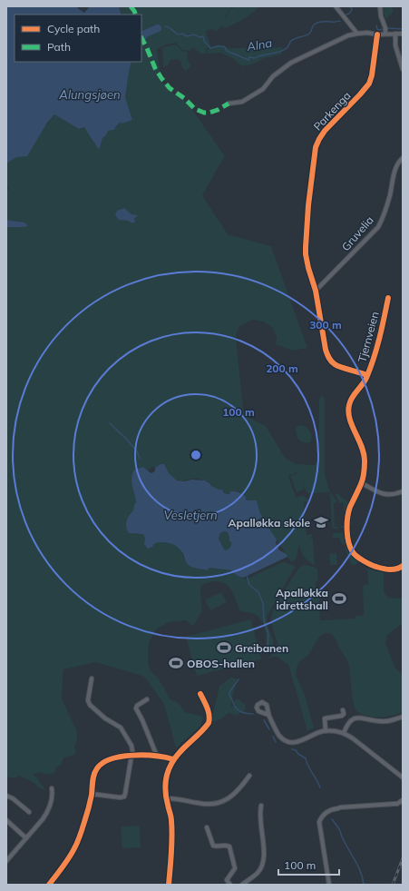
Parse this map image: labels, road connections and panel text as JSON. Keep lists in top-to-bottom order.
{
  "streets": {
    "street": ["Parkenga", "Gruvelia", "Tjernveien"]
  },
  "crossings": [
    ["Parkenga", "Gruvelia"],
    ["Parkenga", "Tjernveien"]
  ],
  "water": ["Alna", "Alungsjøen", "Vesletjern"],
  "places": {
    "school or university": ["Apalløkka skole"],
    "sports": ["Apalløkka idrettshall", "Greibanen", "OBOS-hallen"]
  },
  "legend": ["Cycle path", "Path"],
  "scale_bar": "100 m",
  "rings": ["300 m", "200 m", "100 m"]
}
